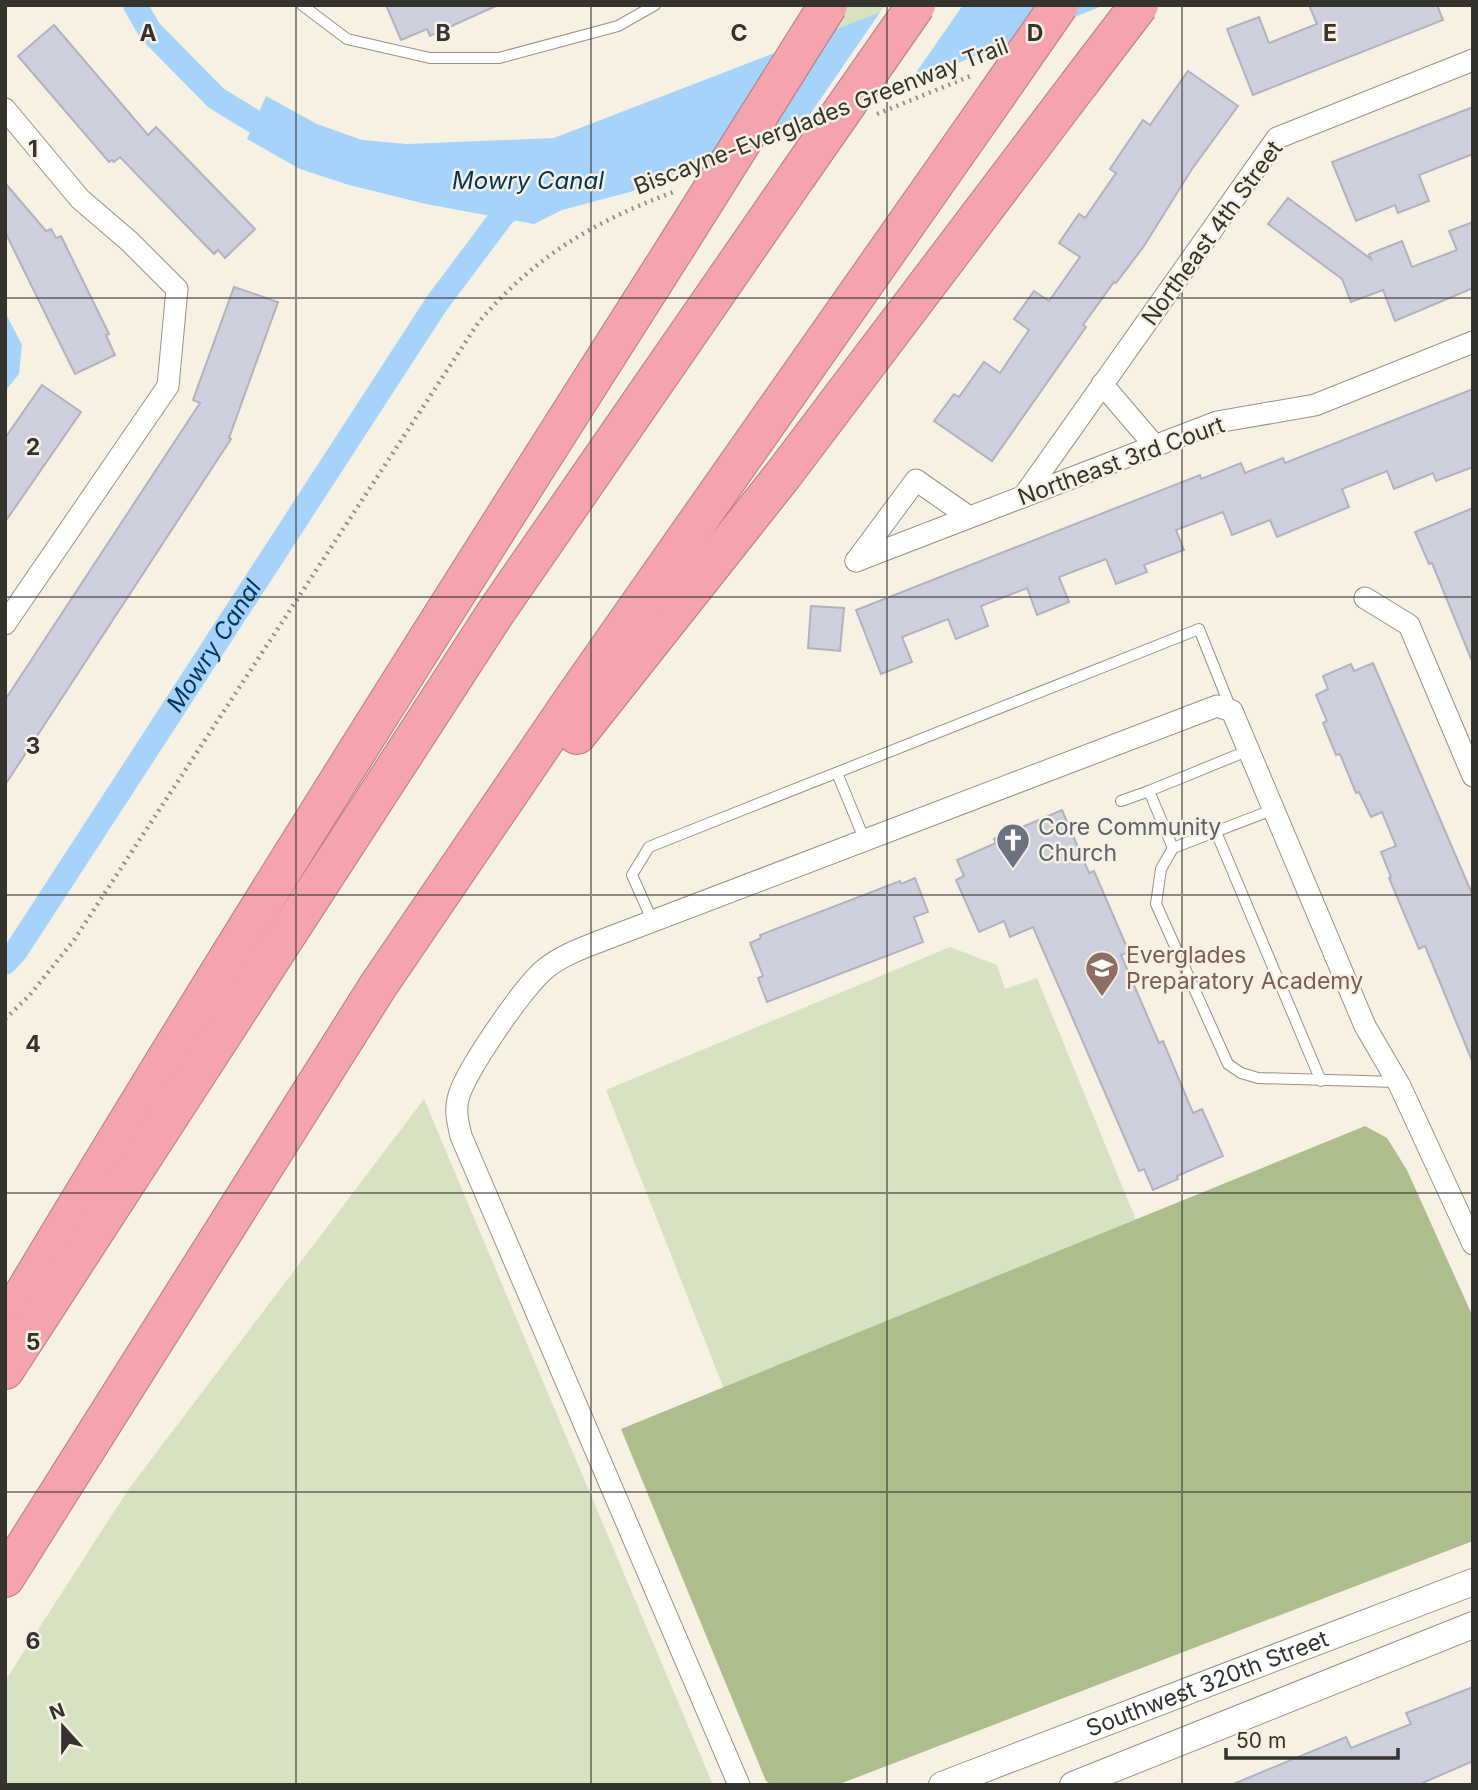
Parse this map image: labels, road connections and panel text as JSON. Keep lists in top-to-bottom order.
{
  "streets": {
    "street": ["Northeast 4th Street", "Northeast 3rd Court", "Southwest 320th Street"],
    "path": ["Biscayne-Everglades Greenway Trail"]
  },
  "crossings": [
    ["Northeast 4th Street", "Northeast 3rd Court"]
  ],
  "water": ["Mowry Canal"],
  "places": {
    "church": ["Core Community Church"],
    "school or university": ["Everglades Preparatory Academy"]
  },
  "scale_bar": "50 m",
  "north": "top",
  "grid": {
    "columns": [
      "A",
      "B",
      "C",
      "D",
      "E"
    ],
    "rows": [
      "1",
      "2",
      "3",
      "4",
      "5",
      "6"
    ]
  }
}
